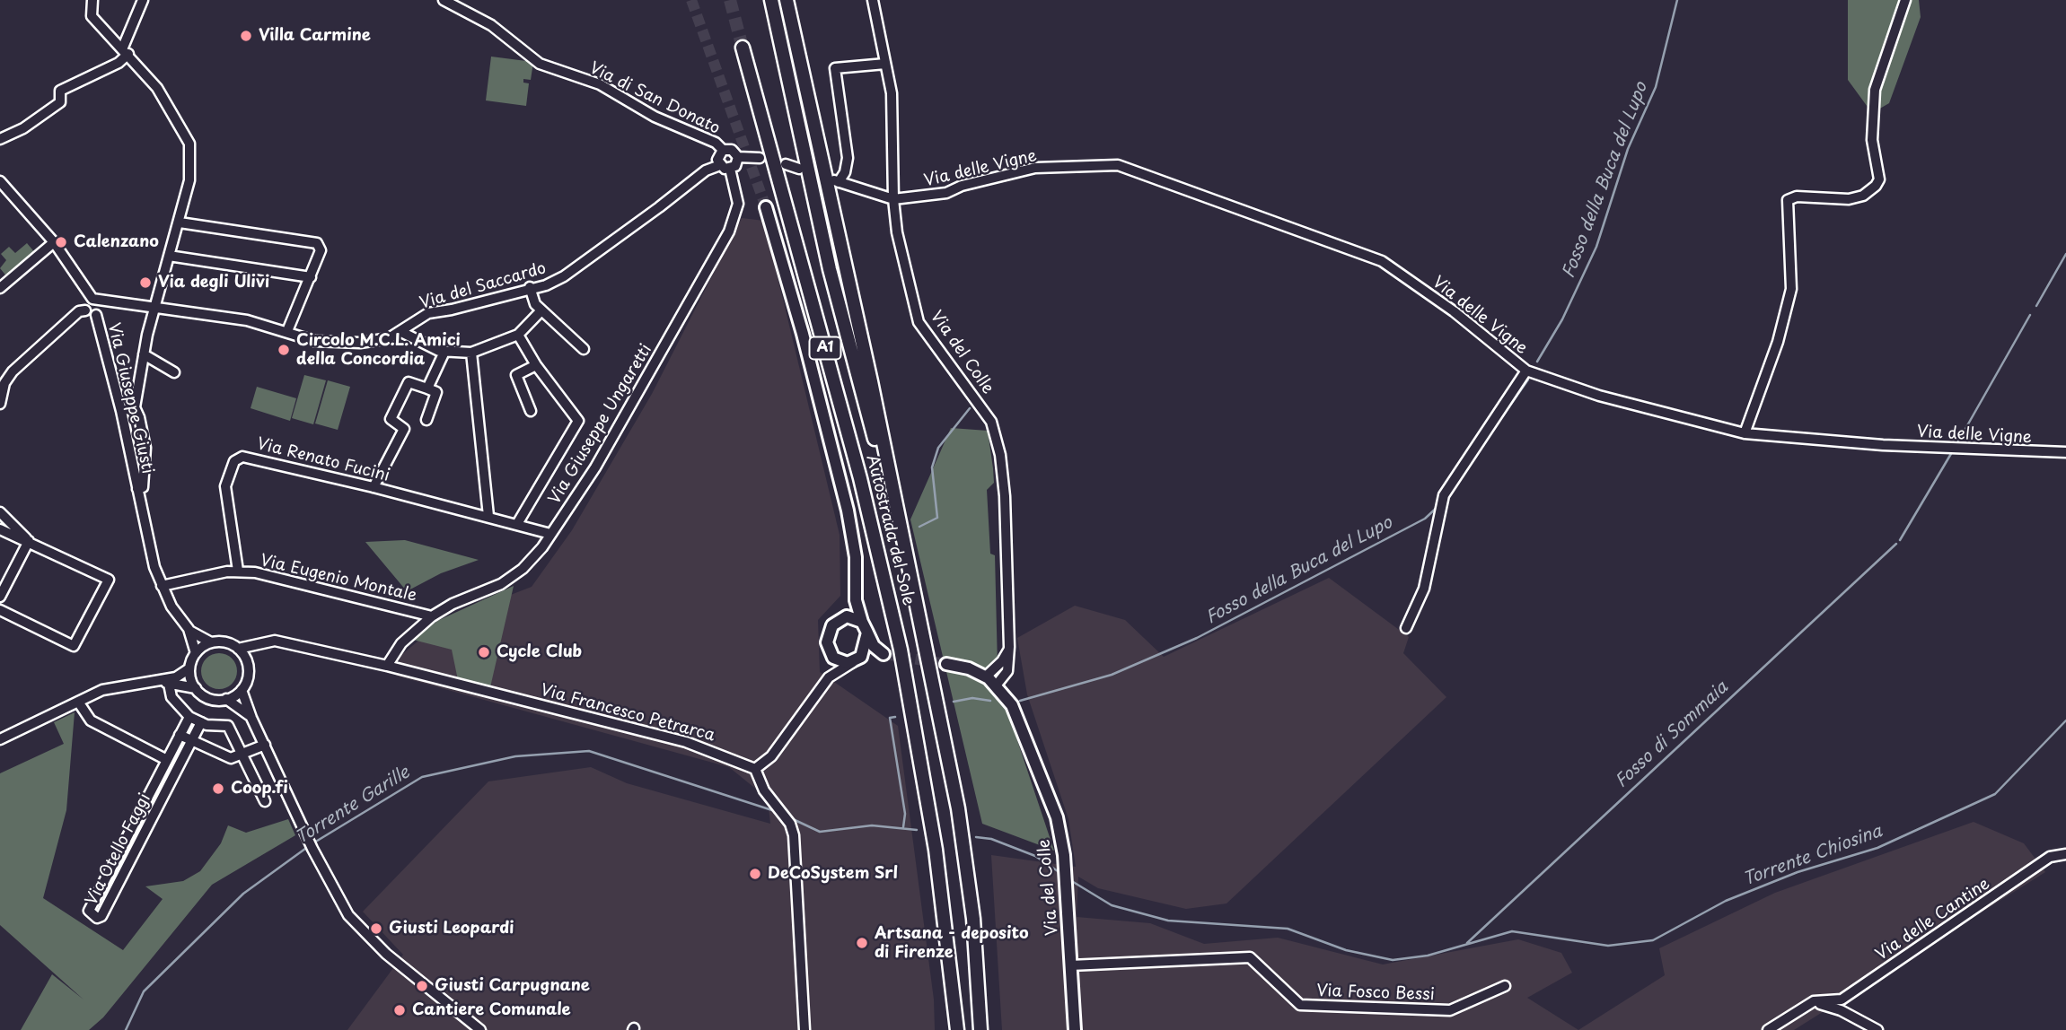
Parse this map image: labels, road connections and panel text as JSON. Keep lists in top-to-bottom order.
{
  "streets": {
    "highway": ["A1", "Autostrada del Sole"],
    "main road": ["Via del Colle"],
    "street": [
      "Via di San Donato",
      "Via delle Vigne",
      "Via del Saccardo",
      "Via Giuseppe Giusti",
      "Via Giuseppe Ungaretti",
      "Via Renato Fucini",
      "Via Eugenio Montale",
      "Via Francesco Petrarca",
      "Via Otello Faggi",
      "Via delle Cantine",
      "Via Fosco Bessi"
    ]
  },
  "crossings": [
    ["Via di San Donato", "Via del Saccardo"],
    ["Via di San Donato", "Via Giuseppe Ungaretti"],
    ["Via delle Vigne", "Via del Colle"],
    ["Via del Saccardo", "Via Giuseppe Giusti"],
    ["Via del Saccardo", "Via Giuseppe Ungaretti"],
    ["Via del Colle", "Via Fosco Bessi"],
    ["Via Giuseppe Giusti", "Via Francesco Petrarca"],
    ["Via Giuseppe Ungaretti", "Via Renato Fucini"],
    ["Via Giuseppe Ungaretti", "Via Eugenio Montale"],
    ["Via Giuseppe Ungaretti", "Via Francesco Petrarca"],
    ["Via Renato Fucini", "Via Eugenio Montale"]
  ],
  "water": [
    "Fosso della Buca del Lupo",
    "Fosso di Sommaia",
    "Torrente Garille",
    "Torrente Chiosina"
  ],
  "places": [
    "Villa Carmine",
    "Calenzano",
    "Via degli Ulivi",
    "Circolo M.C.L. Amici della Concordia",
    "Cycle Club",
    "Coop.fi",
    "DeCoSystem Srl",
    "Giusti Leopardi",
    "Artsana - deposito di Firenze",
    "Giusti Carpugnane",
    "Cantiere Comunale"
  ]
}
